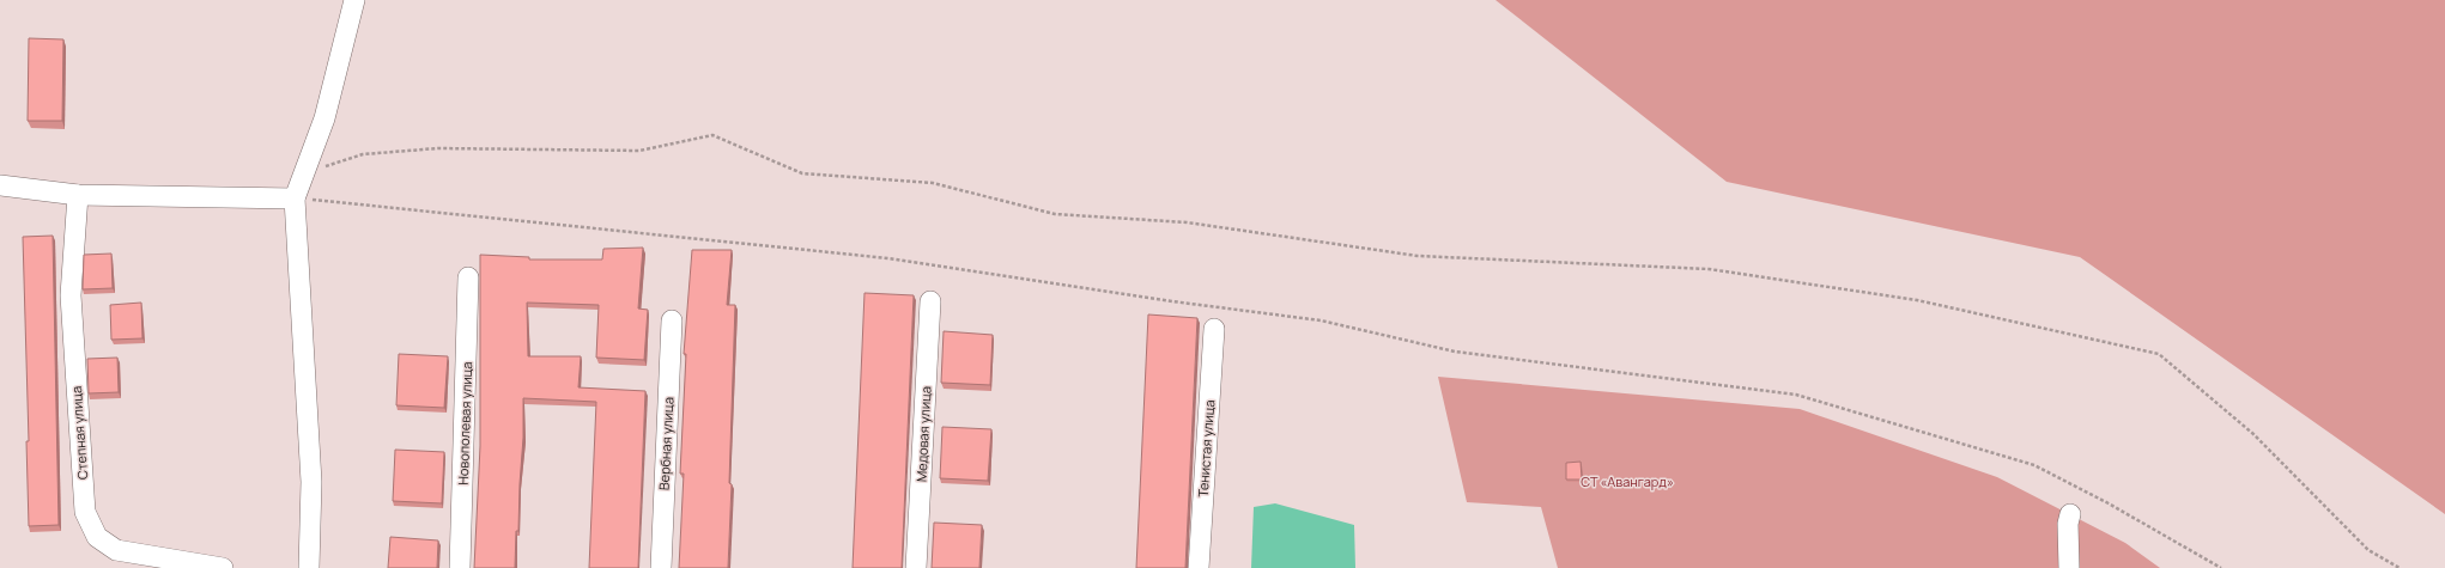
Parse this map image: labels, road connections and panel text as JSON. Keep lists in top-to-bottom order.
{
  "streets": {
    "street": [
      "Новополевая улица",
      "Степная улица",
      "Медовая улица",
      "Вербная улица",
      "Тенистая улица"
    ]
  },
  "parks": ["СТ «Авангард»"]
}
